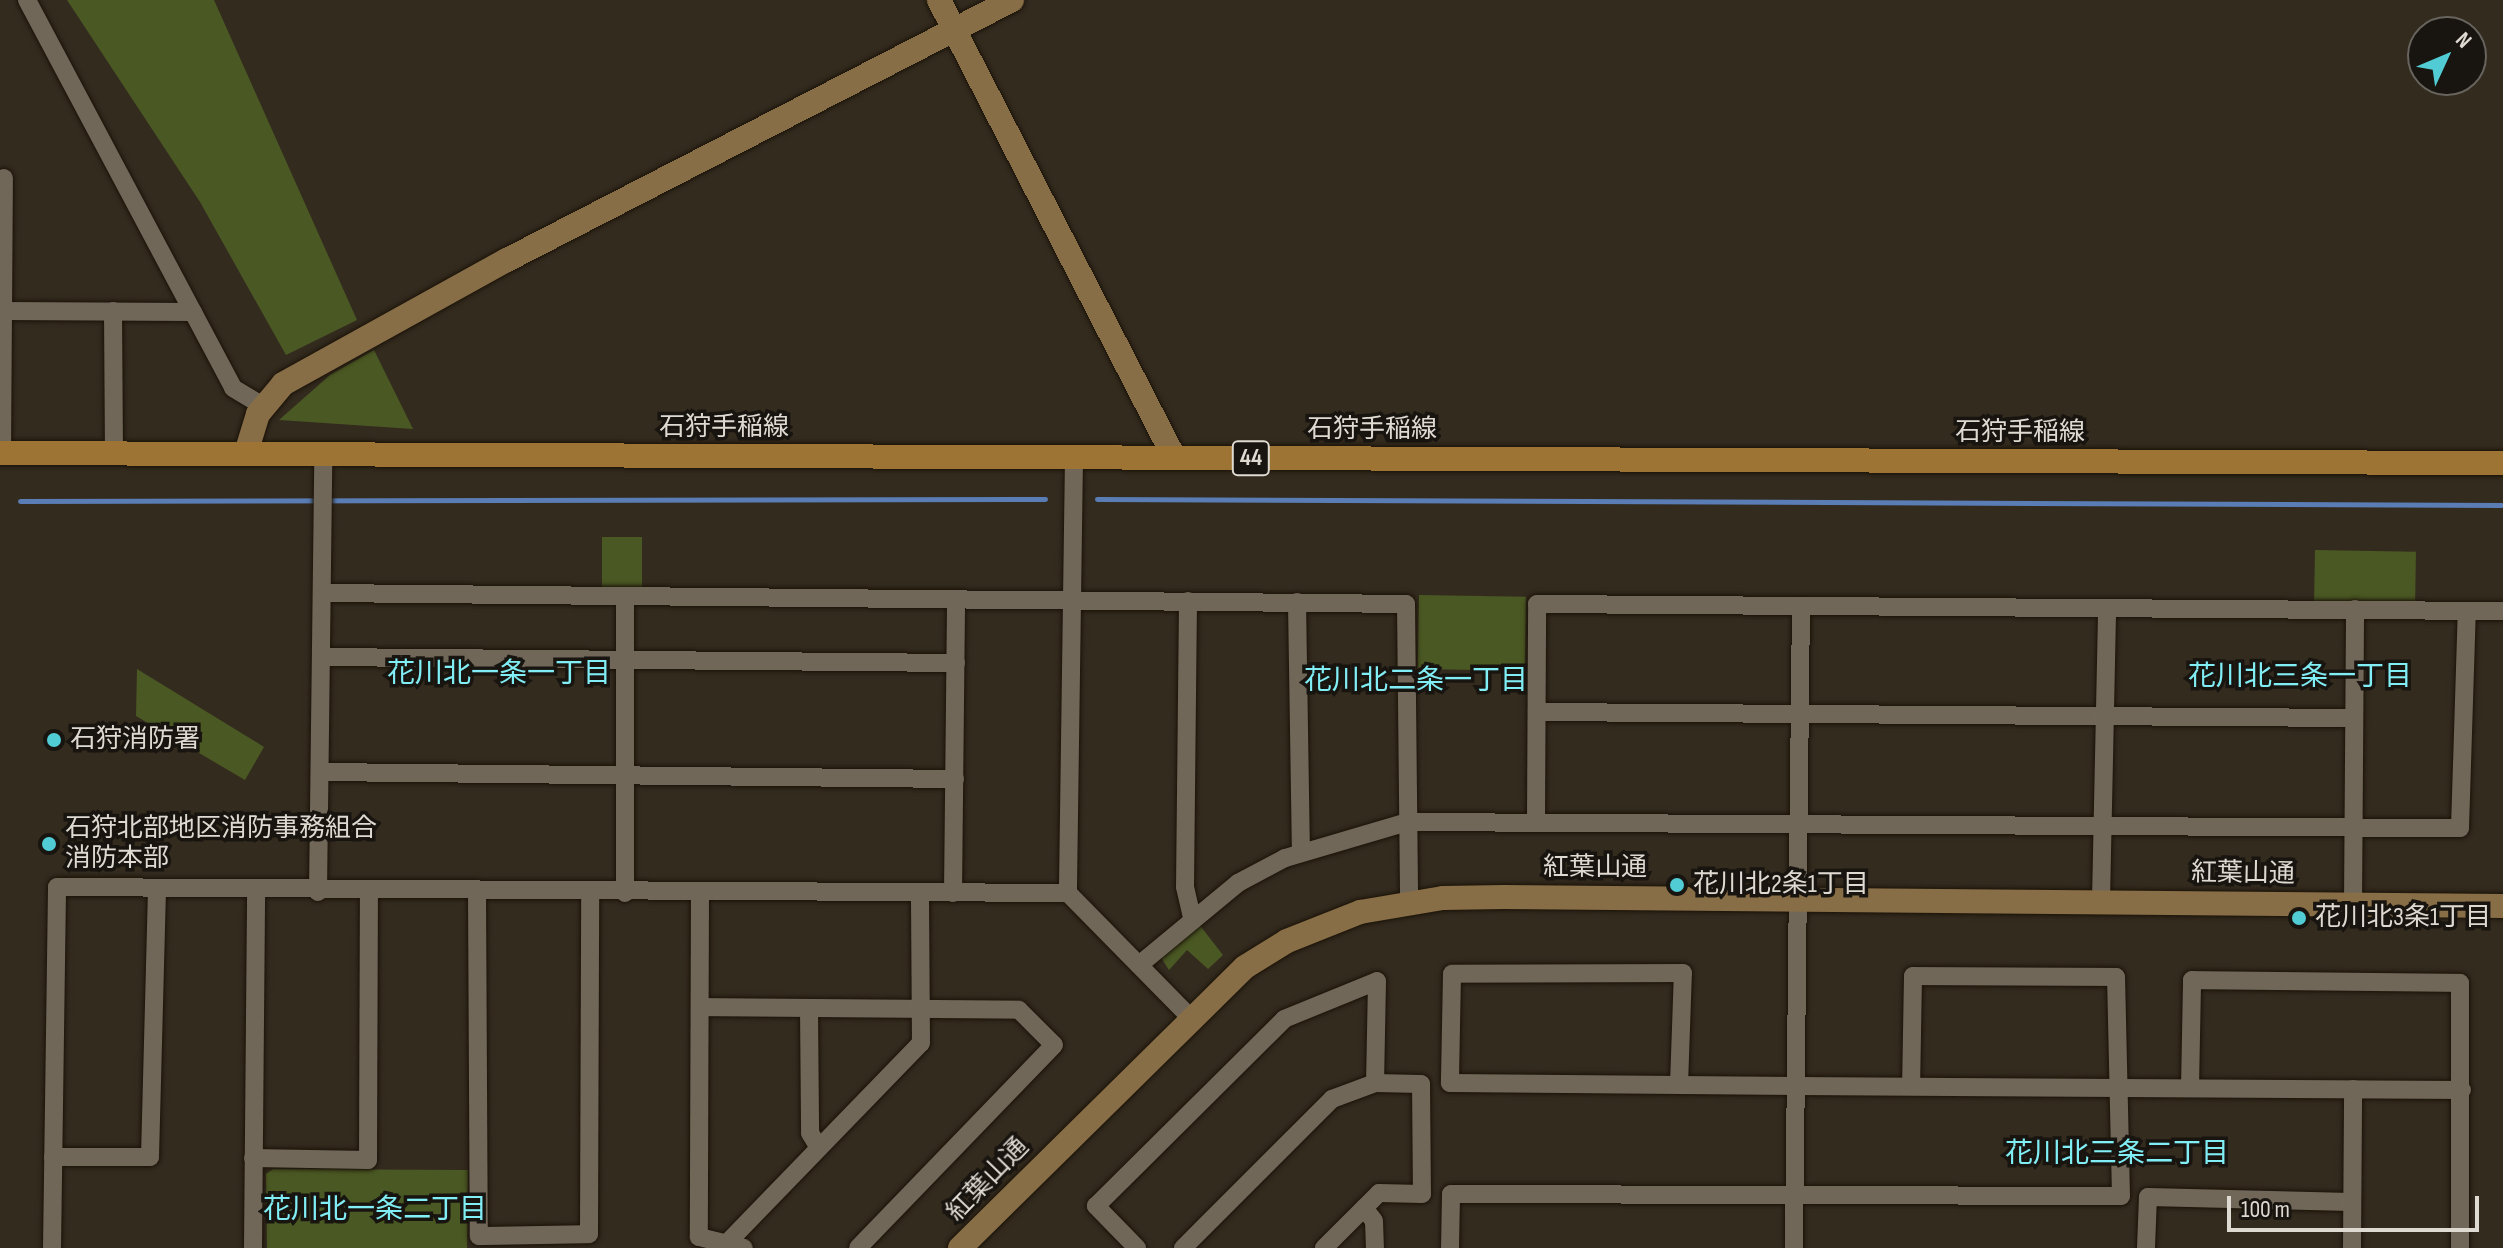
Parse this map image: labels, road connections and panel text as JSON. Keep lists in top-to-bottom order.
{
  "streets": {
    "main road": ["石狩手稲線", "44"],
    "street": ["紅葉山通"]
  },
  "districts": [
    "花川北一条一丁目",
    "花川北三条一丁目",
    "花川北二条一丁目",
    "花川北三条二丁目",
    "花川北一条二丁目"
  ],
  "places": [
    "石狩消防署",
    "石狩北部地区消防事務組合 消防本部",
    "花川北2条1丁目",
    "花川北3条1丁目"
  ],
  "scale_bar": "100 m",
  "north": "top right"
}
